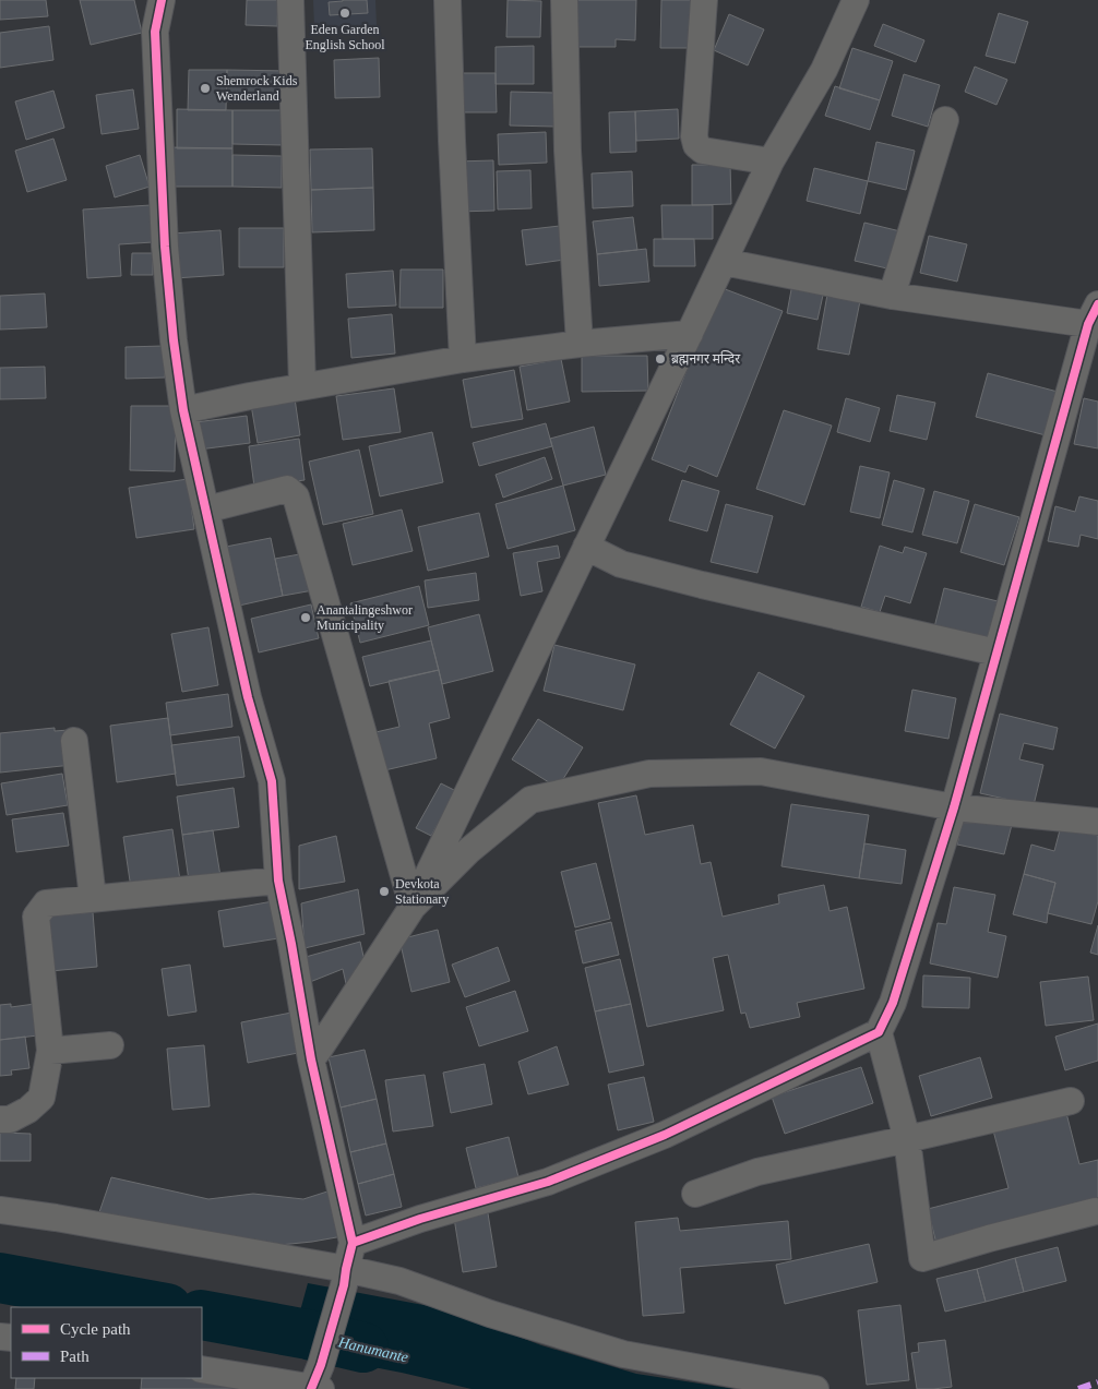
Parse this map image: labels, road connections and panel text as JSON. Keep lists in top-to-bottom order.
{
  "water": ["Hanumante"],
  "places": [
    "Eden Garden English School",
    "Shemrock Kids Wenderland",
    "ब्रह्मनगर मन्दिर",
    "Anantalingeshwor Municipality",
    "Devkota Stationary"
  ],
  "legend": ["Cycle path", "Path"]
}
